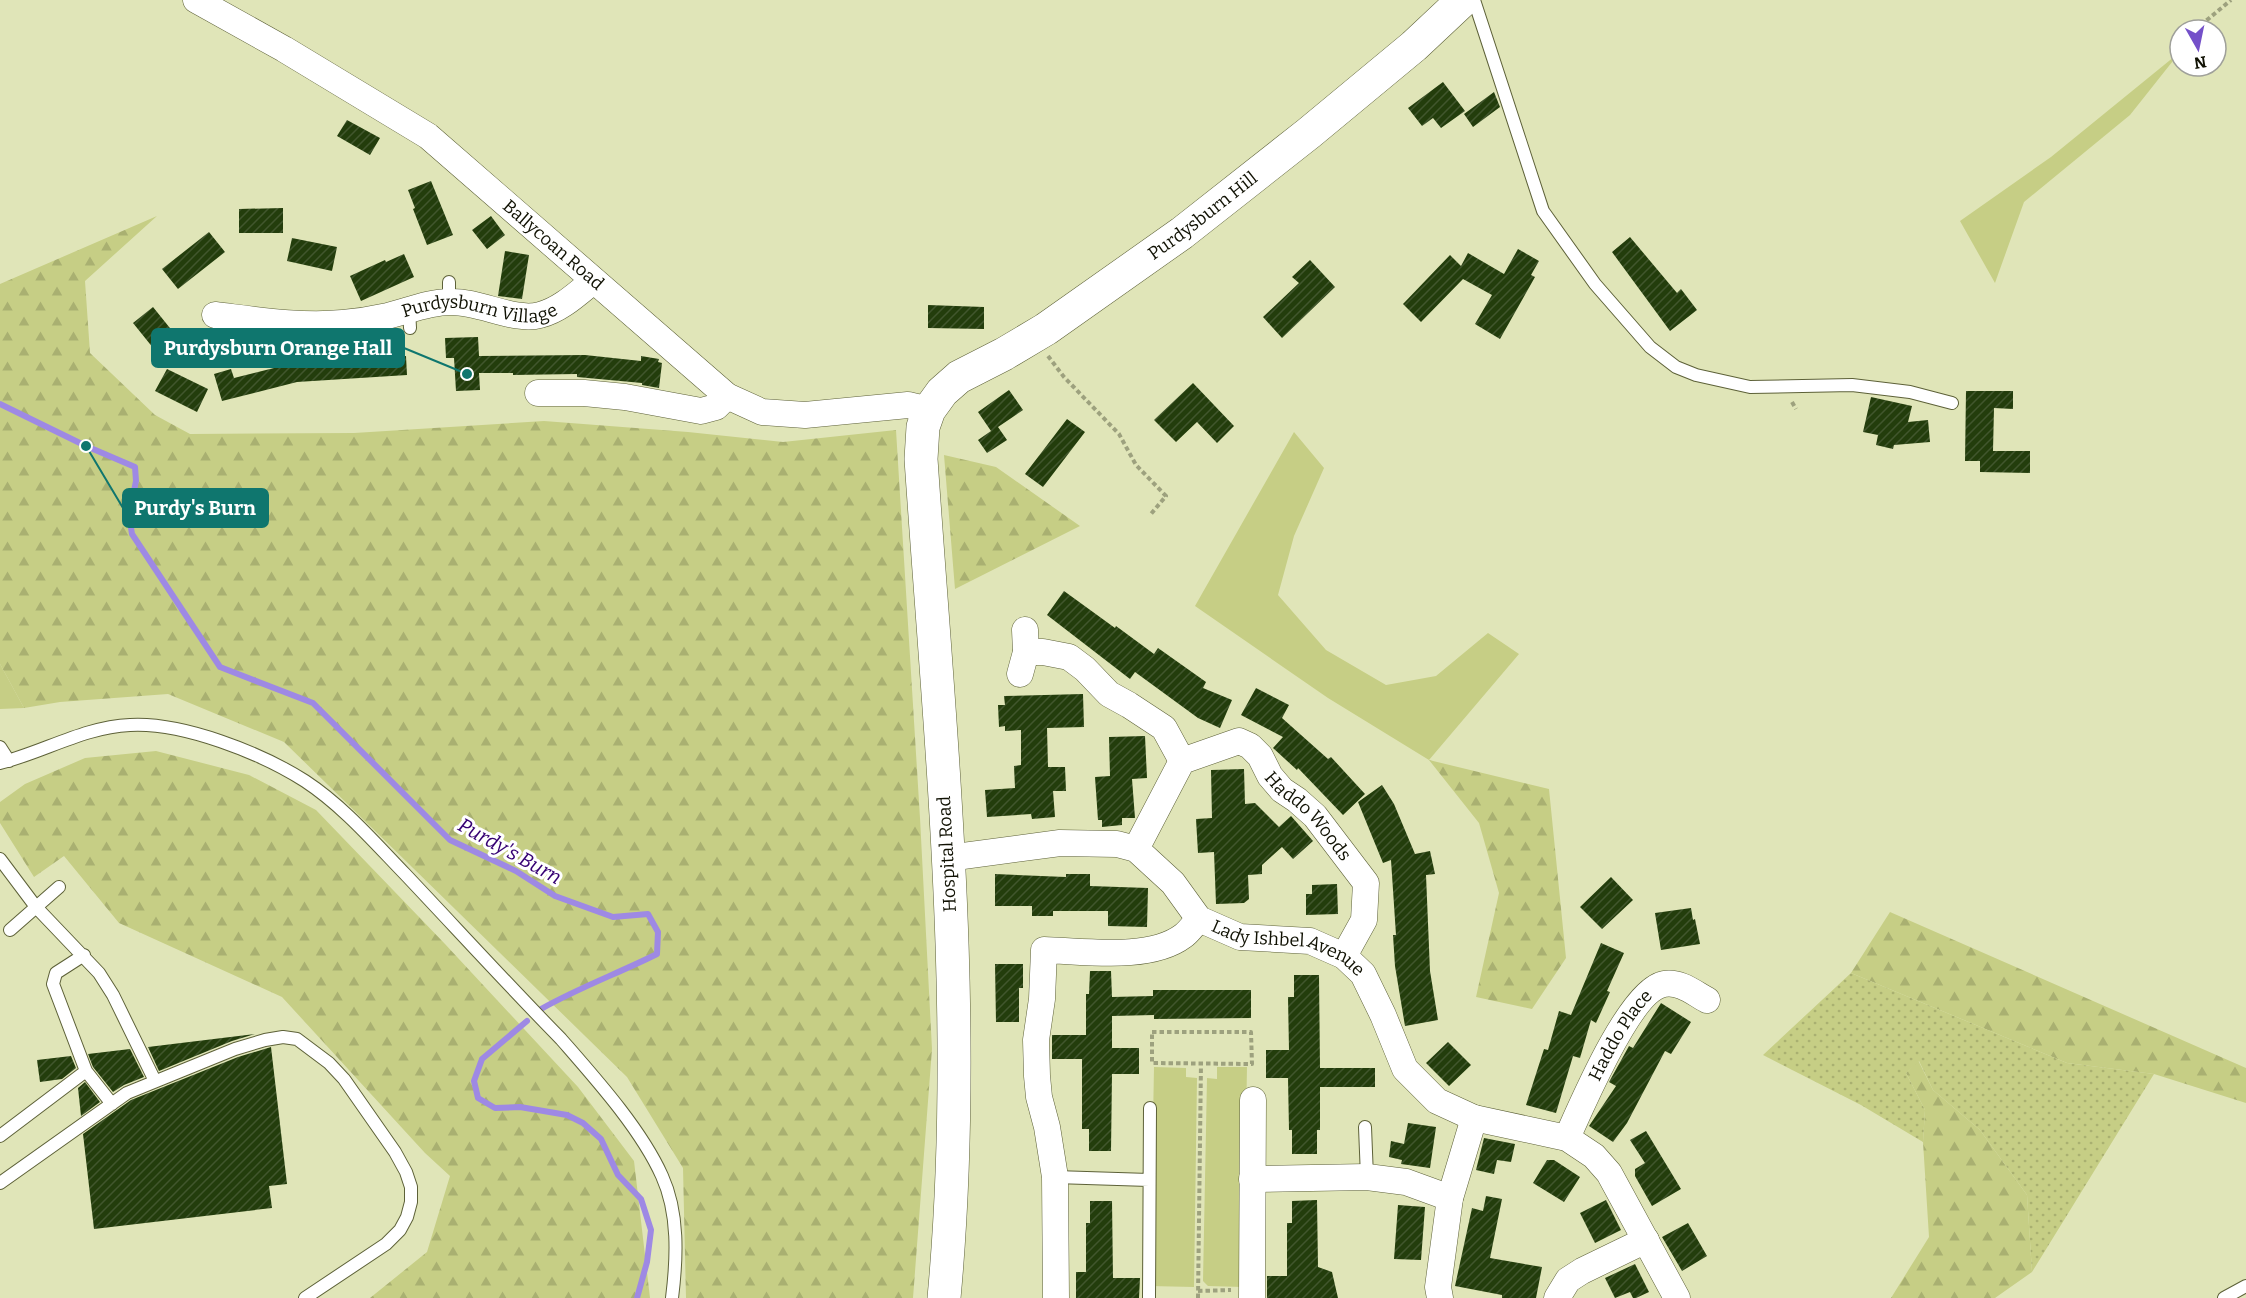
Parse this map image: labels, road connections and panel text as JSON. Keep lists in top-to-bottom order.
{
  "streets": {
    "main road": ["Purdysburn Hill", "Hospital Road"],
    "street": [
      "Ballycoan Road",
      "Purdysburn Village",
      "Haddo Woods",
      "Lady Ishbel Avenue",
      "Haddo Place"
    ]
  },
  "crossings": [
    ["Purdysburn Hill", "Ballycoan Road"],
    ["Purdysburn Hill", "Hospital Road"],
    ["Ballycoan Road", "Purdysburn Village"],
    ["Ballycoan Road", "Hospital Road"],
    ["Haddo Woods", "Lady Ishbel Avenue"],
    ["Lady Ishbel Avenue", "Haddo Place"]
  ],
  "water": ["Purdy's Burn"],
  "places": ["Purdysburn Orange Hall", "Purdy's Burn"],
  "north": "bottom"
}
